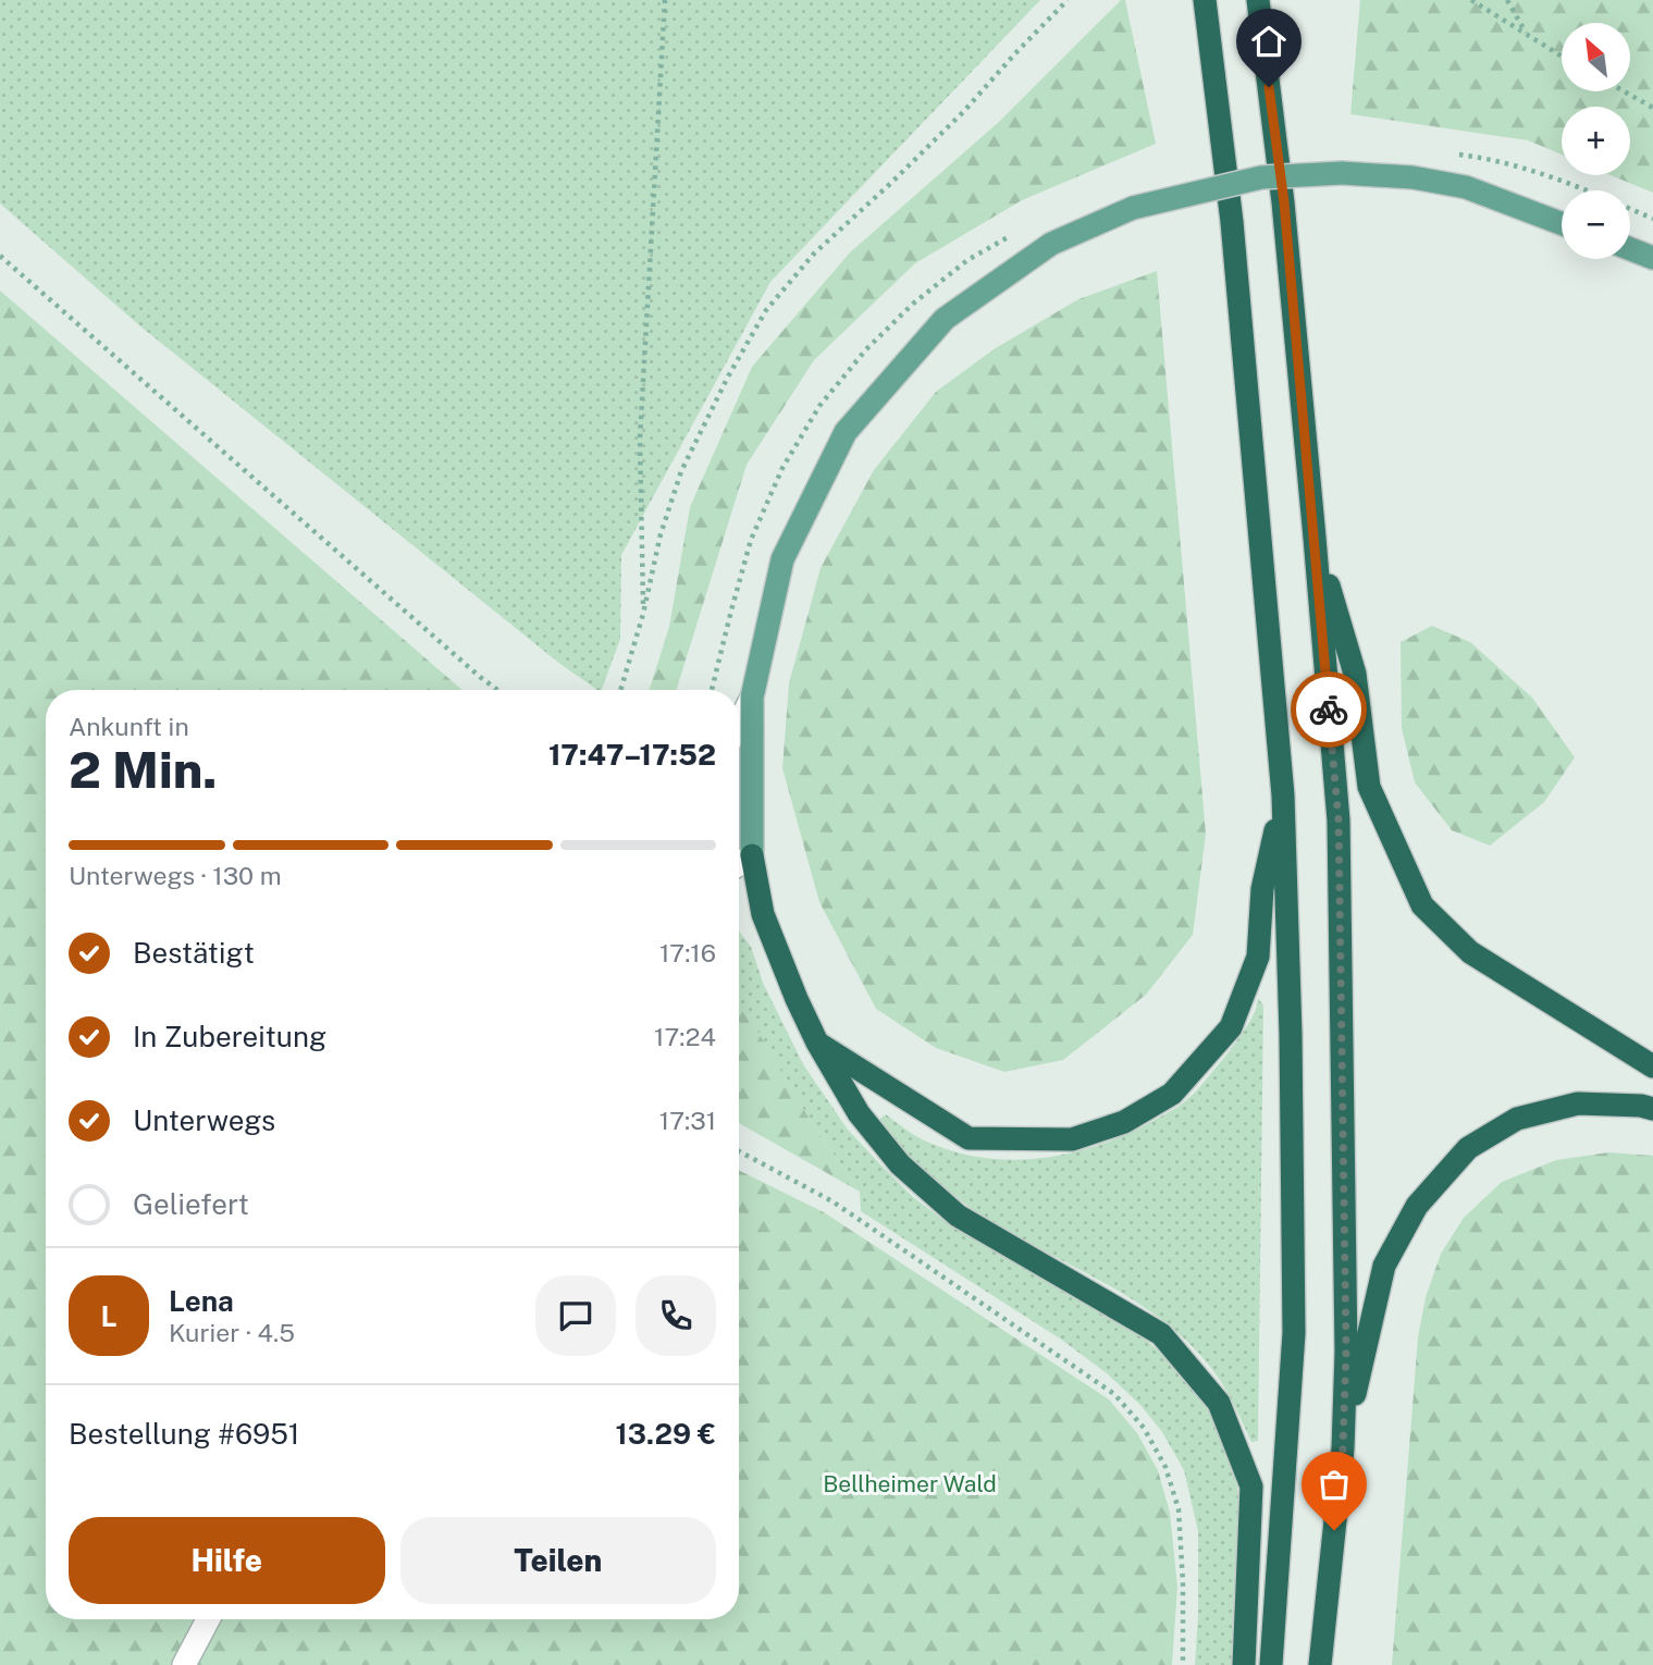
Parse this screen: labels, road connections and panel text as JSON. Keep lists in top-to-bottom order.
{
  "parks": ["Bellheimer Wald"],
  "north": "top left",
  "page": {
    "map_buttons": ["+", "−"],
    "heading": ["2 Min.", "Ankunft in", "17:47–17:52"],
    "panel": [
      "Lena",
      "Kurier · 4.5",
      "Bestellung #6951",
      "13.29 €"
    ],
    "bar": "Unterwegs · 130 m",
    "list": [
      ["Bestätigt", "17:16"],
      ["In Zubereitung", "17:24"],
      ["Unterwegs", "17:31"],
      "Geliefert"
    ],
    "round": "L",
    "buttons": ["Hilfe", "Teilen"]
  }
}
